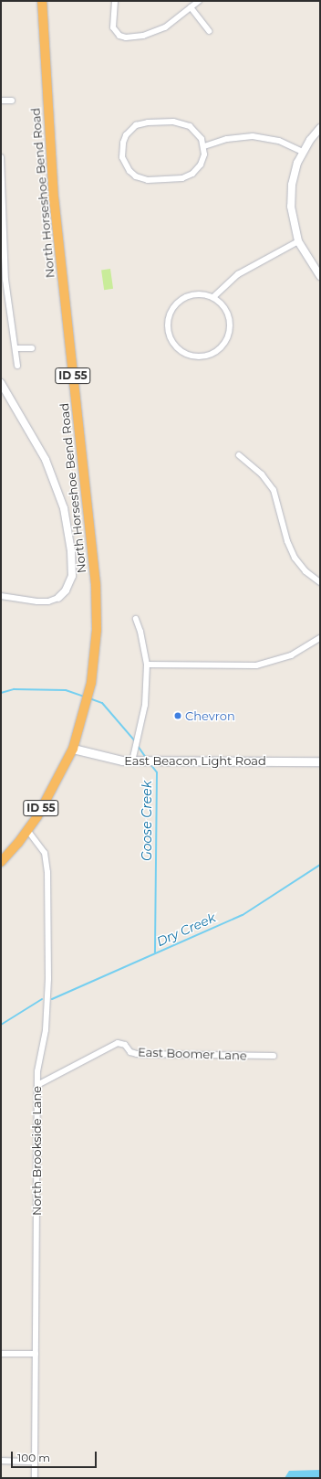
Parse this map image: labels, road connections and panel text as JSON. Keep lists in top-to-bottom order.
{
  "streets": {
    "highway": ["North Horseshoe Bend Road", "ID 55"],
    "main road": ["East Beacon Light Road"],
    "street": ["East Boomer Lane", "North Brookside Lane"]
  },
  "crossings": [
    ["North Horseshoe Bend Road", "East Beacon Light Road"],
    ["North Horseshoe Bend Road", "North Brookside Lane"],
    ["East Boomer Lane", "North Brookside Lane"]
  ],
  "water": ["Goose Creek", "Dry Creek"],
  "places": ["Chevron"],
  "scale_bar": "100 m"
}
